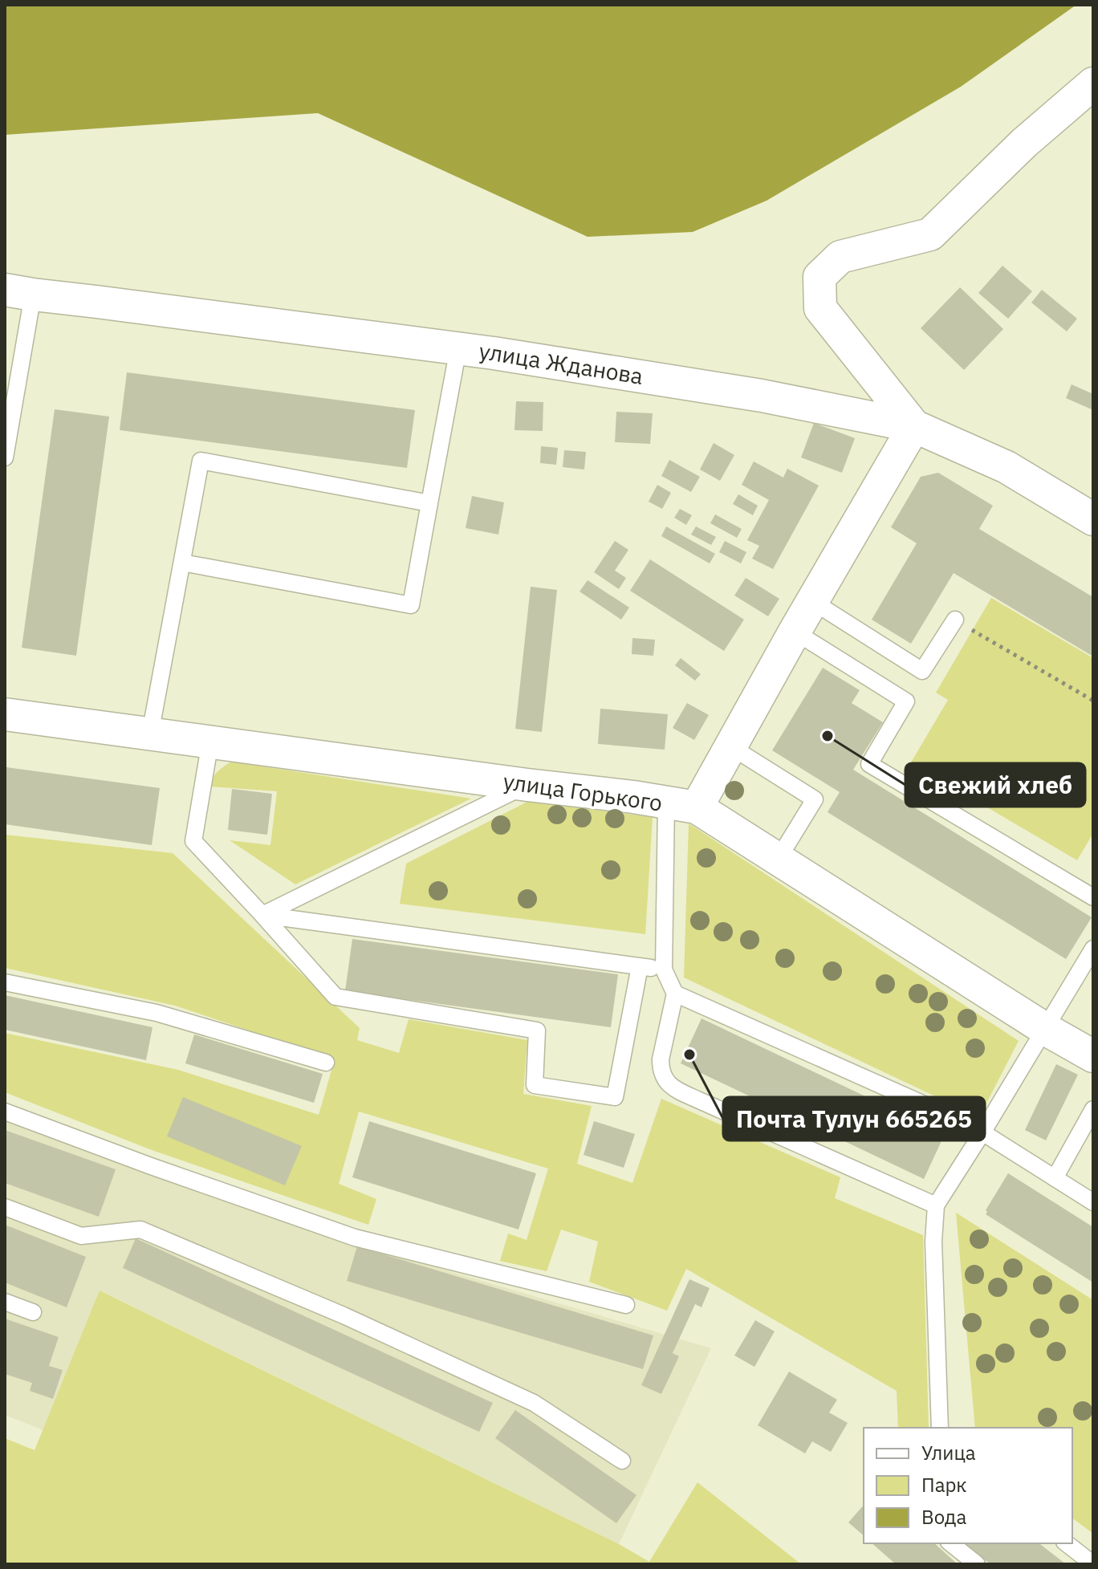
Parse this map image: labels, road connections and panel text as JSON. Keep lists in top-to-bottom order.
{
  "streets": {
    "street": ["улица Жданова", "улица Горького"]
  },
  "places": ["Свежий хлеб", "Почта Тулун 665265"],
  "legend": ["Улица", "Парк", "Вода"]
}
